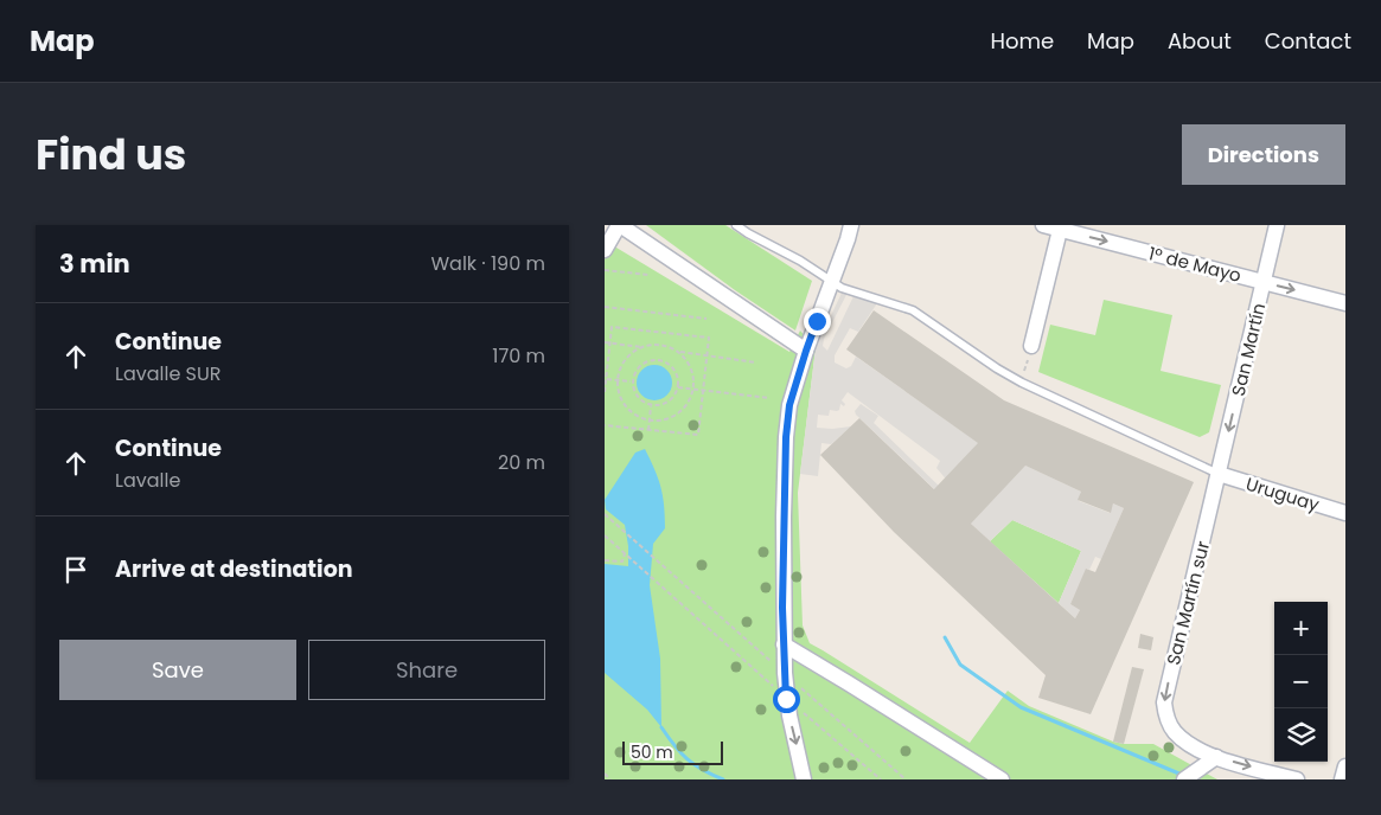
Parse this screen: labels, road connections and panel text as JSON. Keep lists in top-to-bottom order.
{
  "streets": {
    "street": [
      "1º de Mayo",
      "San Martín",
      "Uruguay",
      "San Martín sur"
    ]
  },
  "crossings": [
    ["1º de Mayo", "San Martín"],
    ["San Martín", "Uruguay"],
    ["San Martín", "San Martín sur"],
    ["Uruguay", "San Martín sur"]
  ],
  "one_way": ["1º de Mayo", "San Martín", "San Martín sur"],
  "scale_bar": "50 m",
  "page": {
    "header": "Map",
    "nav": [
      "Home",
      "Map",
      "About",
      "Contact"
    ],
    "title": "Find us",
    "buttons": [
      "Directions",
      ["Save", "Share"]
    ],
    "heading": ["3 min", "Walk · 190 m"],
    "list": [
      ["Continue", "Lavalle SUR", "170 m"],
      ["Continue", "Lavalle", "20 m"],
      "Arrive at destination"
    ],
    "map_buttons": ["+", "−"],
    "scale": "50 m"
  }
}
